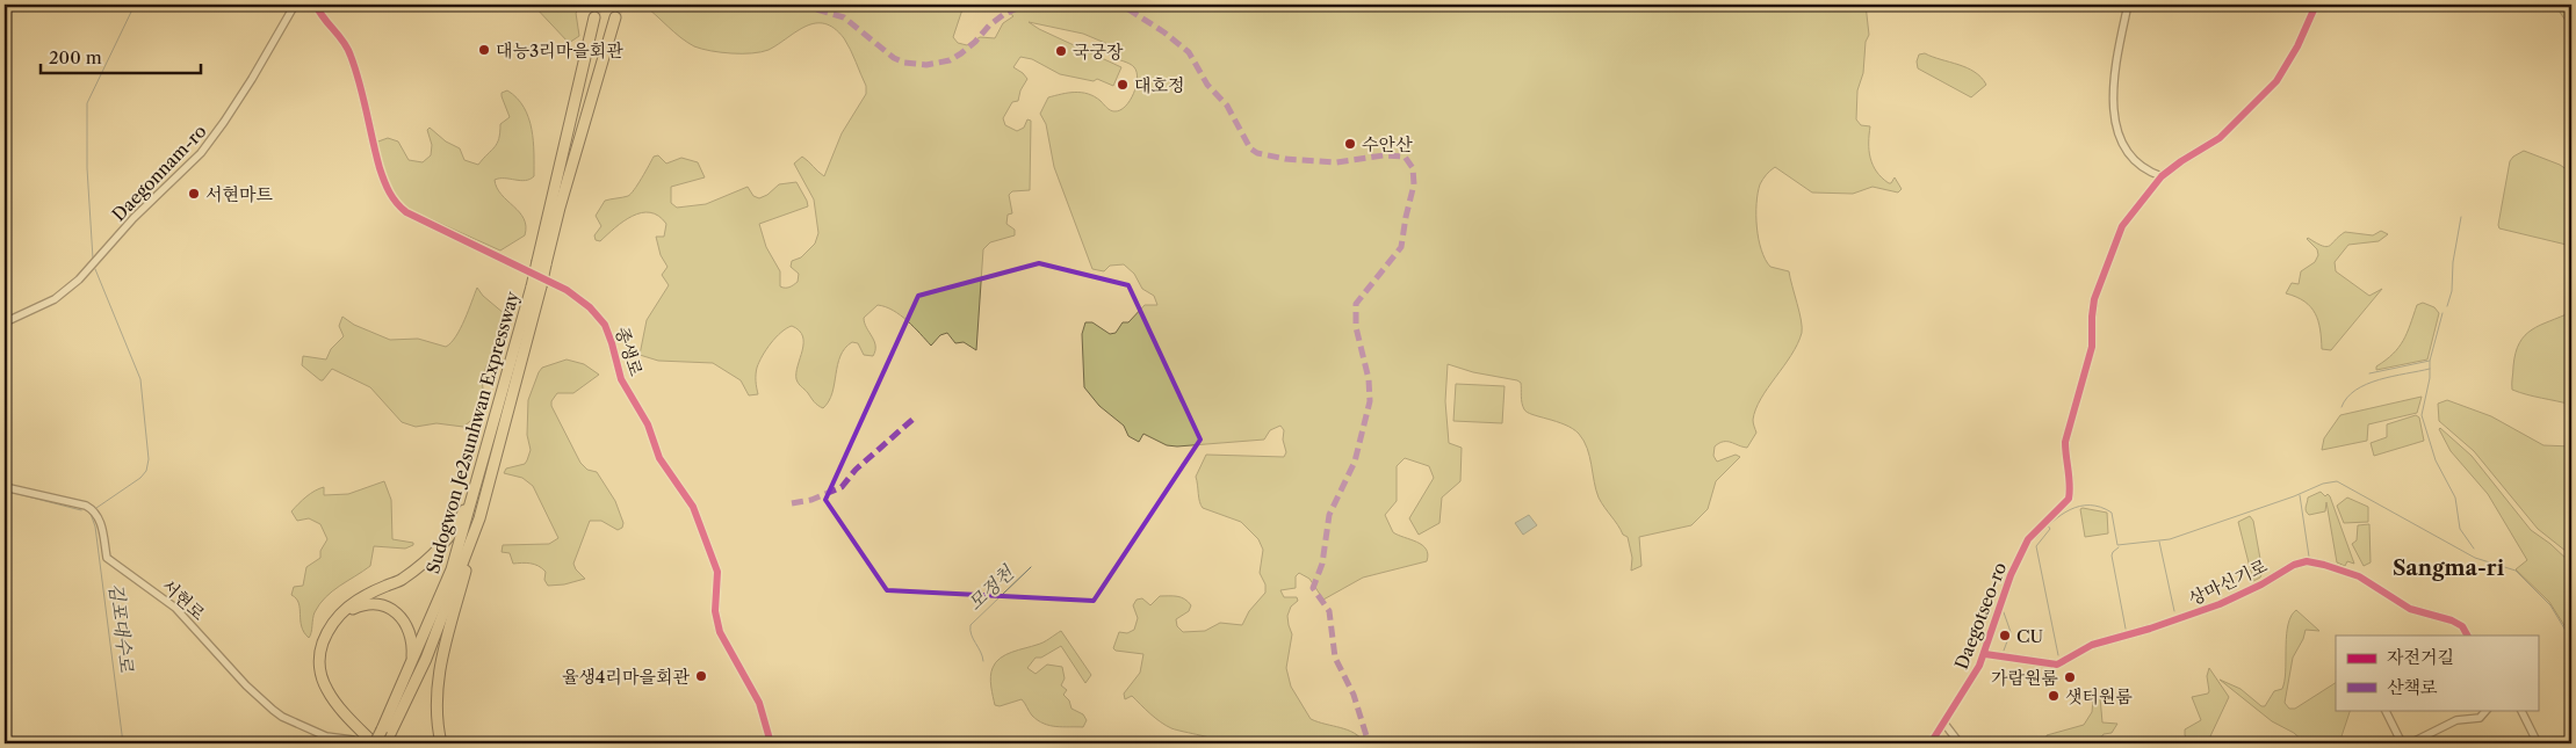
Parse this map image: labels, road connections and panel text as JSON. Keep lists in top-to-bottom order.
{
  "streets": {
    "highway": ["Sudogwon Je2sunhwan Expressway"],
    "street": [
      "Daegonnam-ro",
      "종생로",
      "상마신기로",
      "서현로",
      "Daegotseo-ro"
    ]
  },
  "crossings": [
    ["상마신기로", "Daegotseo-ro"]
  ],
  "districts": ["Sangma-ri"],
  "water": ["모정천", "김포대수로"],
  "places": [
    "대능3리마을회관",
    "국궁장",
    "대호정",
    "수안산",
    "서현마트",
    "CU",
    "율생4리마을회관",
    "가람원룸",
    "샛터원룸"
  ],
  "legend": ["자전거길", "산책로"],
  "scale_bar": "200 m"
}
